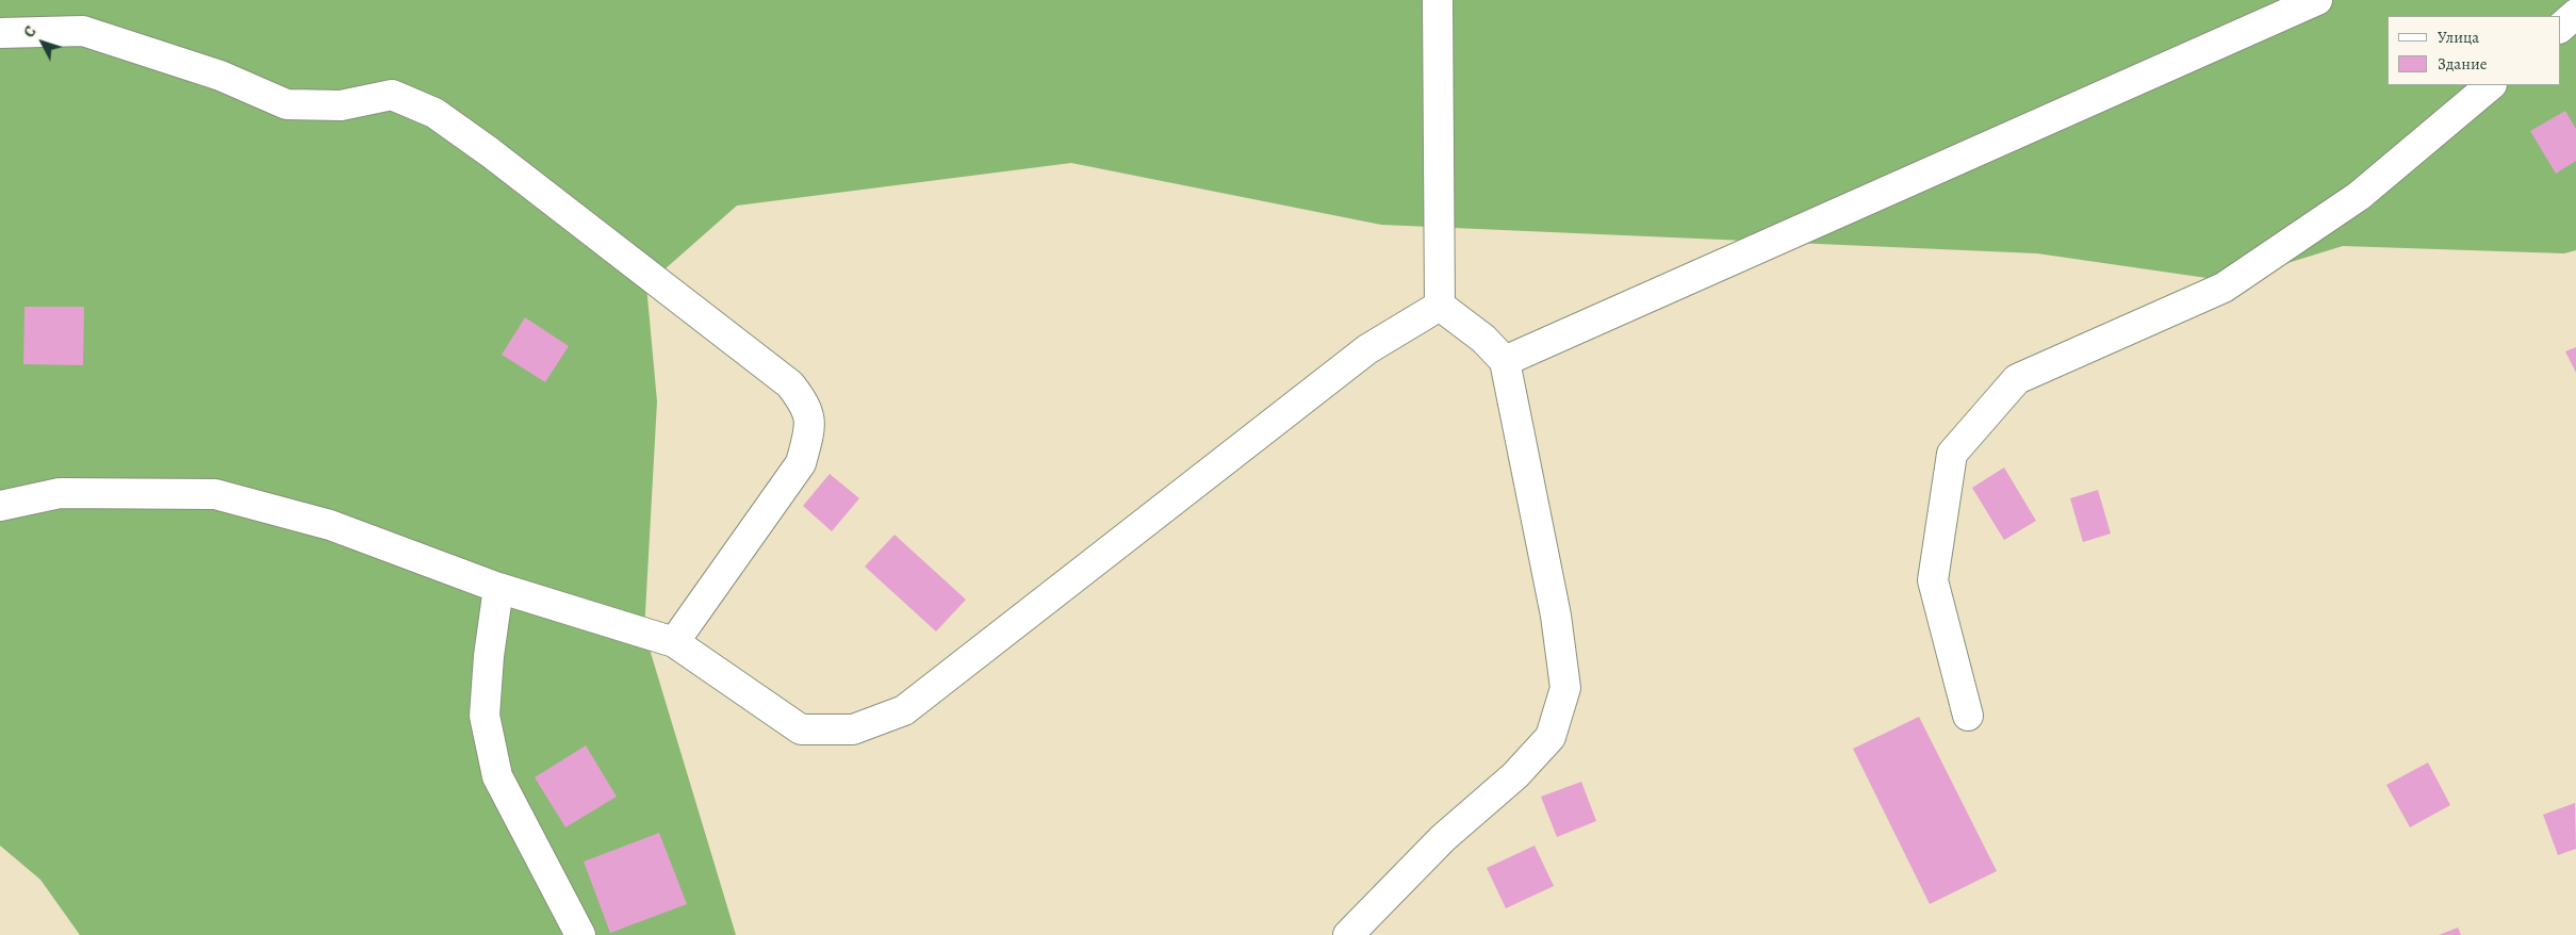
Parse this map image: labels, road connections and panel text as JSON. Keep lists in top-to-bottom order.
{
  "legend": ["Улица", "Здание"],
  "north": "top left"
}
